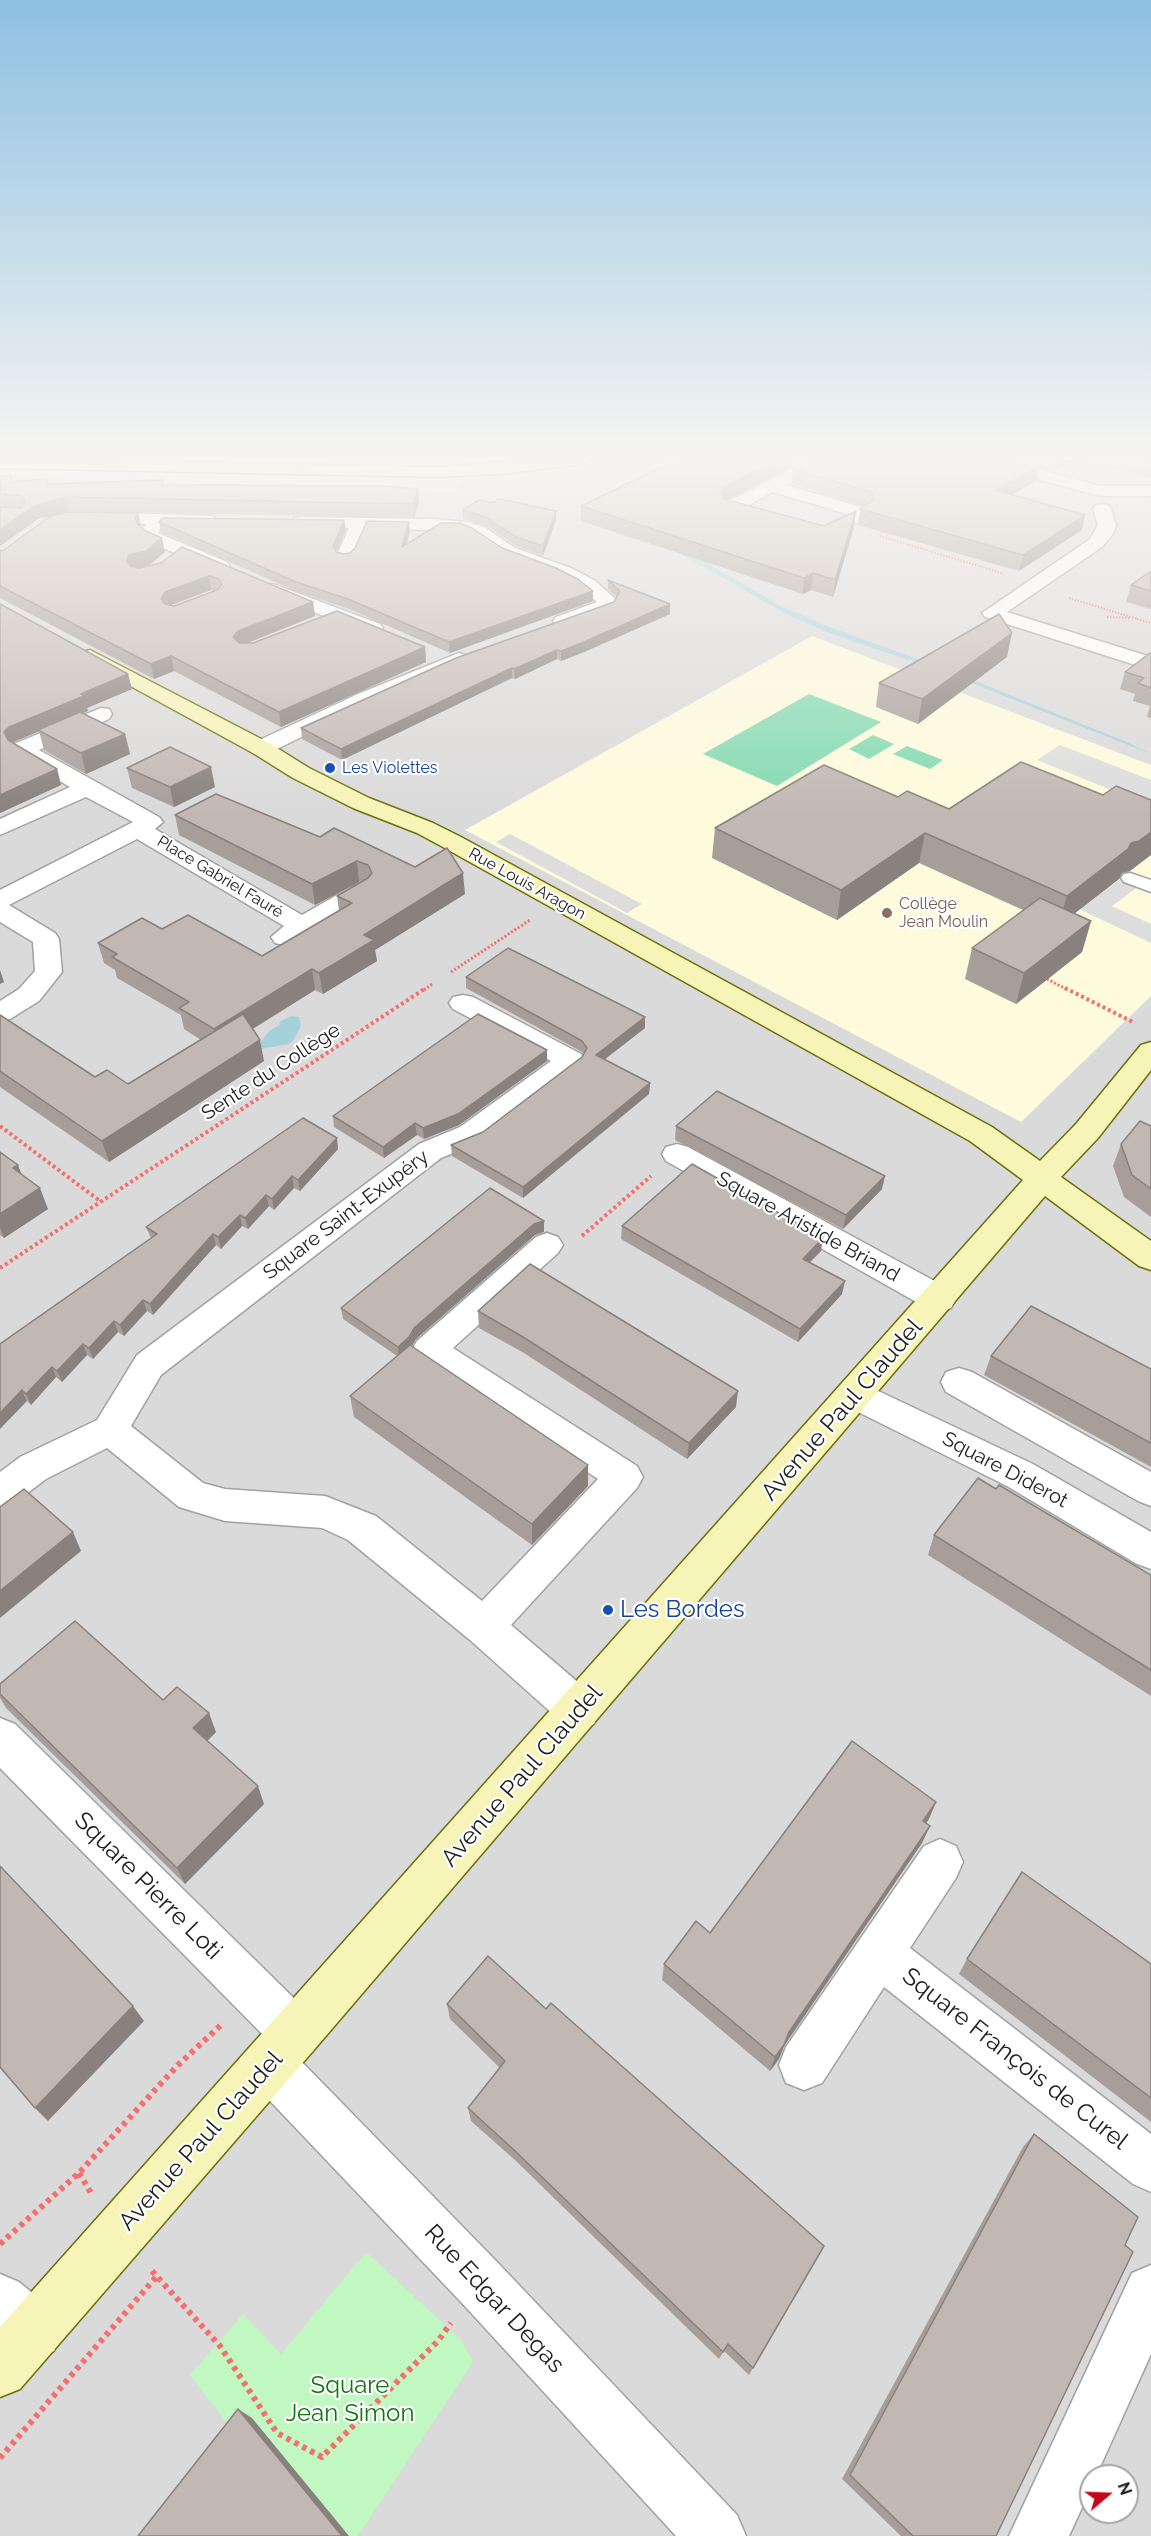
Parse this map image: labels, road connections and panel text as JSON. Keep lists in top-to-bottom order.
{
  "streets": {
    "street": [
      "Place Gabriel Fauré",
      "Rue Louis Aragon",
      "Square Saint-Exupéry",
      "Square Aristide Briand",
      "Avenue Paul Claudel",
      "Square Diderot",
      "Square Pierre Loti",
      "Square François de Curel",
      "Rue Edgar Degas"
    ],
    "path": ["Sente du Collège"]
  },
  "crossings": [
    ["Rue Louis Aragon", "Avenue Paul Claudel"],
    ["Square Aristide Briand", "Avenue Paul Claudel"],
    ["Avenue Paul Claudel", "Square Diderot"],
    ["Avenue Paul Claudel", "Square Pierre Loti"],
    ["Avenue Paul Claudel", "Rue Edgar Degas"],
    ["Square Pierre Loti", "Rue Edgar Degas"]
  ],
  "parks": ["Square Jean Simon"],
  "places": ["Les Violettes", "Collège Jean Moulin", "Les Bordes"],
  "north": "right"
}
